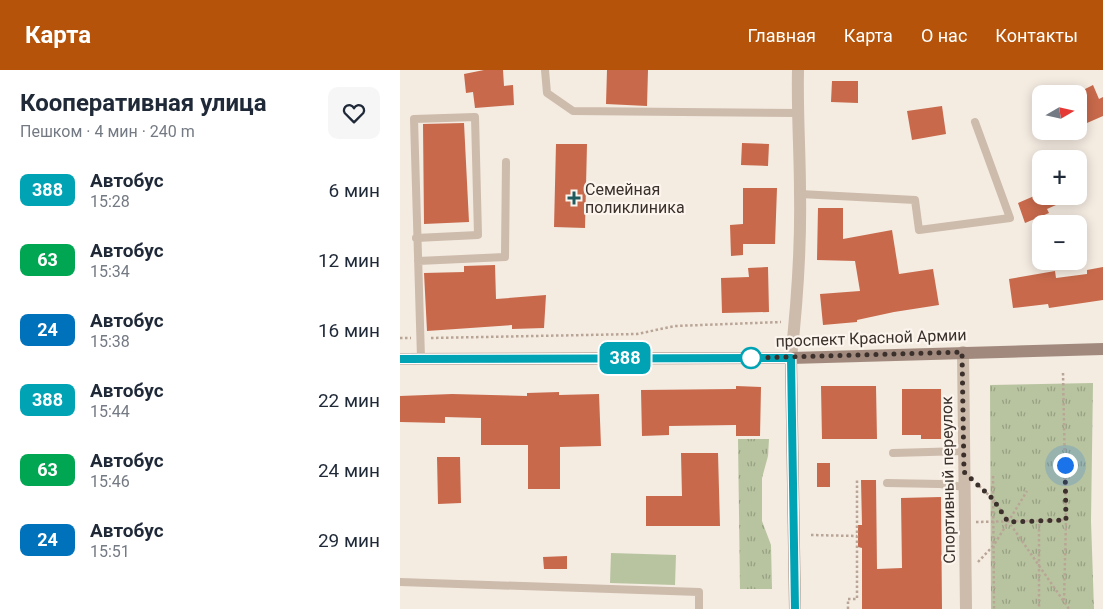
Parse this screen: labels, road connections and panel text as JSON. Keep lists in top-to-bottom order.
{
  "streets": {
    "main road": ["проспект Красной Армии"],
    "street": ["Спортивный переулок"]
  },
  "crossings": [
    ["проспект Красной Армии", "Спортивный переулок"]
  ],
  "places": {
    "health": ["Семейная поликлиника"]
  },
  "lines": ["bus line 388"],
  "north": "right",
  "page": {
    "header": "Карта",
    "nav": [
      "Главная",
      "Карта",
      "О нас",
      "Контакты"
    ],
    "heading": ["Кооперативная улица", "Пешком · 4 мин · 240 m"],
    "on_map": "388",
    "map_buttons": ["+", "−"],
    "list": [
      {
        "mark": "388",
        "name": "Автобус",
        "note": "15:28",
        "value": "6 мин"
      },
      {
        "mark": "63",
        "name": "Автобус",
        "note": "15:34",
        "value": "12 мин"
      },
      {
        "mark": "24",
        "name": "Автобус",
        "note": "15:38",
        "value": "16 мин"
      },
      {
        "mark": "388",
        "name": "Автобус",
        "note": "15:44",
        "value": "22 мин"
      },
      {
        "mark": "63",
        "name": "Автобус",
        "note": "15:46",
        "value": "24 мин"
      },
      {
        "mark": "24",
        "name": "Автобус",
        "note": "15:51",
        "value": "29 мин"
      }
    ]
  }
}
